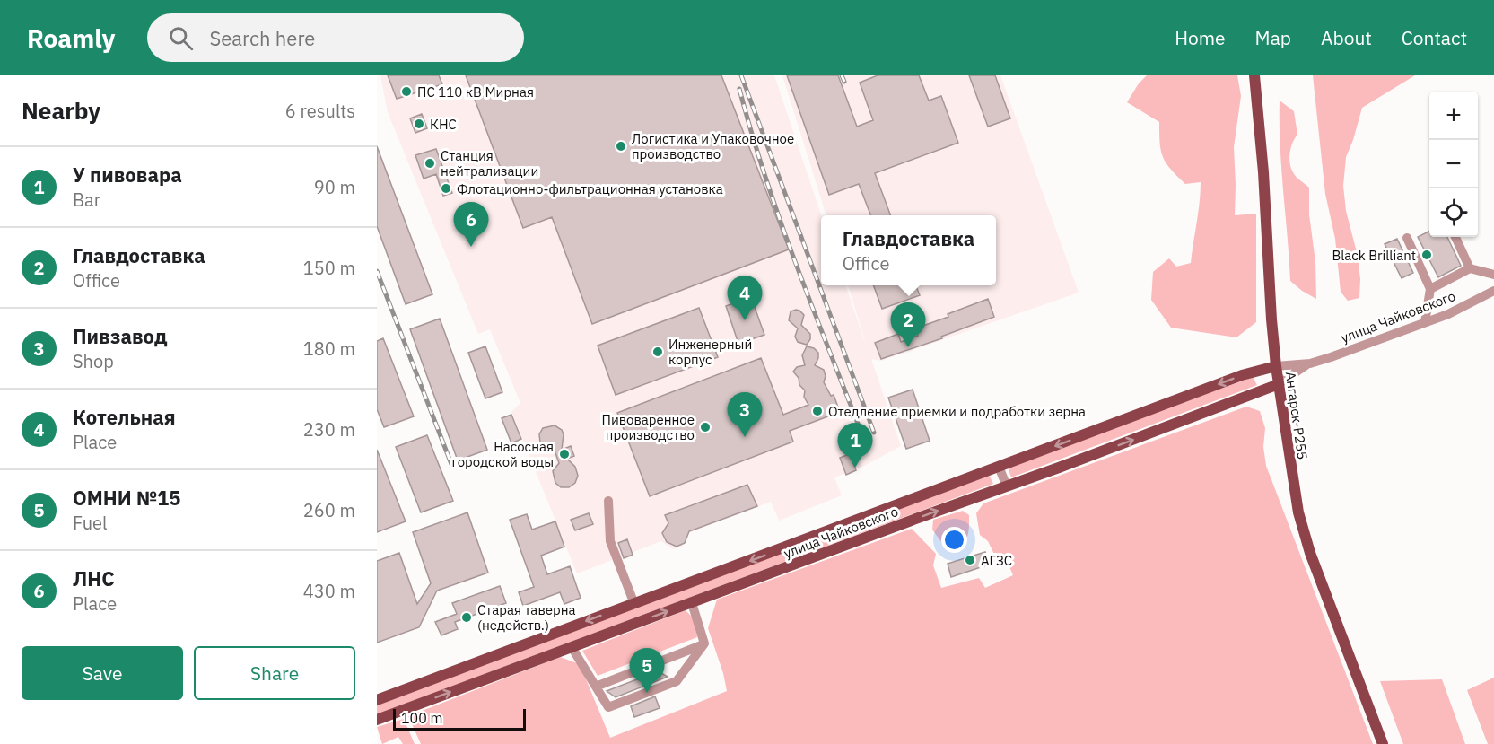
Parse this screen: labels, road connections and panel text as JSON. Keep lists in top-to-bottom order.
{
  "streets": {
    "main road": ["улица Чайковского", "Ангарск-Р255"]
  },
  "crossings": [
    ["улица Чайковского", "Ангарск-Р255"]
  ],
  "places": [
    "ПС 110 кВ Мирная",
    "КНС",
    "Логистика и Упаковочное производство",
    "Станция нейтрализации",
    "Флотационно-фильтрационная установка",
    "Black Brilliant",
    "Инженерный корпус",
    "Отедление приемки и подработки зерна",
    "Пивоваренное производство",
    "Насосная городской воды",
    "АГЗС",
    "Старая таверна (недейств.)"
  ],
  "scale_bar": "100 m",
  "page": {
    "header": "Roamly",
    "search": "Search here",
    "nav": [
      "Home",
      "Map",
      "About",
      "Contact"
    ],
    "heading": ["Nearby", "6 results"],
    "map_buttons": ["+", "−"],
    "list": [
      {
        "mark": "1",
        "name": "У пивовара",
        "note": "Bar",
        "value": "90 m"
      },
      {
        "mark": "2",
        "name": "Главдоставка",
        "note": "Office",
        "value": "150 m"
      },
      {
        "mark": "3",
        "name": "Пивзавод",
        "note": "Shop",
        "value": "180 m"
      },
      {
        "mark": "4",
        "name": "Котельная",
        "note": "Place",
        "value": "230 m"
      },
      {
        "mark": "5",
        "name": "ОМНИ №15",
        "note": "Fuel",
        "value": "260 m"
      },
      {
        "mark": "6",
        "name": "ЛНС",
        "note": "Place",
        "value": "430 m"
      }
    ],
    "pins": [
      "6",
      "4",
      "2",
      "3",
      "1",
      "5"
    ],
    "popup": ["Главдоставка", "Office"],
    "buttons": ["Save", "Share"],
    "scale": "100 m"
  }
}
